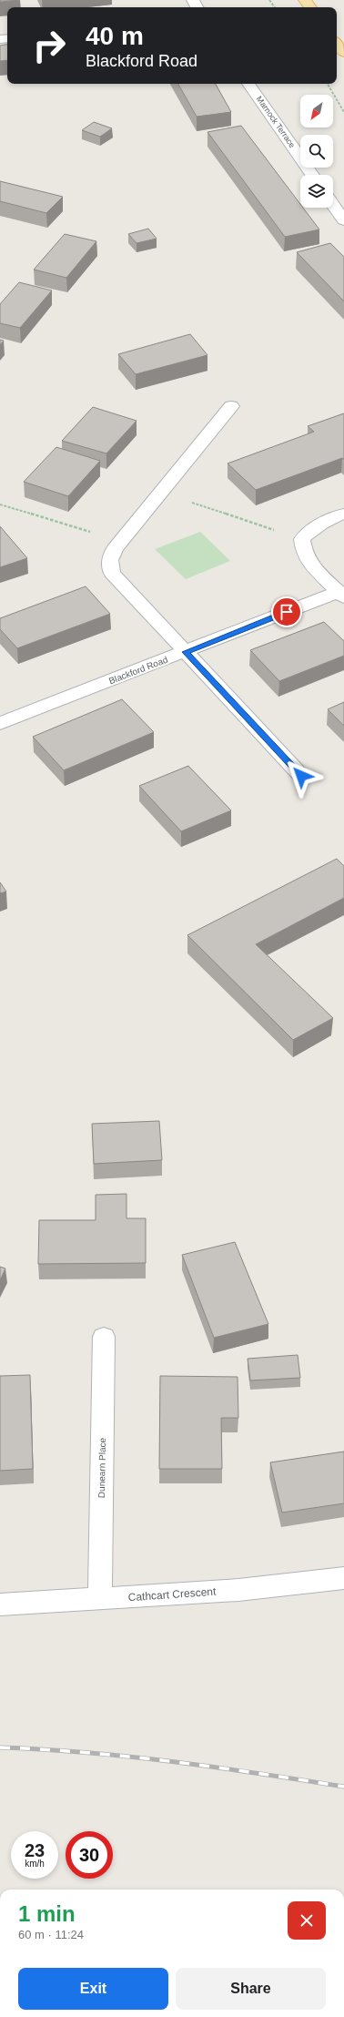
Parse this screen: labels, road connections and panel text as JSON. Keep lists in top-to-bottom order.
{
  "streets": {
    "street": [
      "Marnock Terrace",
      "Blackford Road",
      "Dunearn Place",
      "Cathcart Crescent"
    ]
  },
  "crossings": [
    ["Dunearn Place", "Cathcart Crescent"]
  ],
  "north": "bottom left",
  "page": {
    "turn": ["40 m", "Blackford Road"],
    "speed": "23 km/h",
    "limit": "30",
    "heading": ["1 min", "60 m · 11:24"],
    "buttons": ["Exit", "Share"]
  }
}
